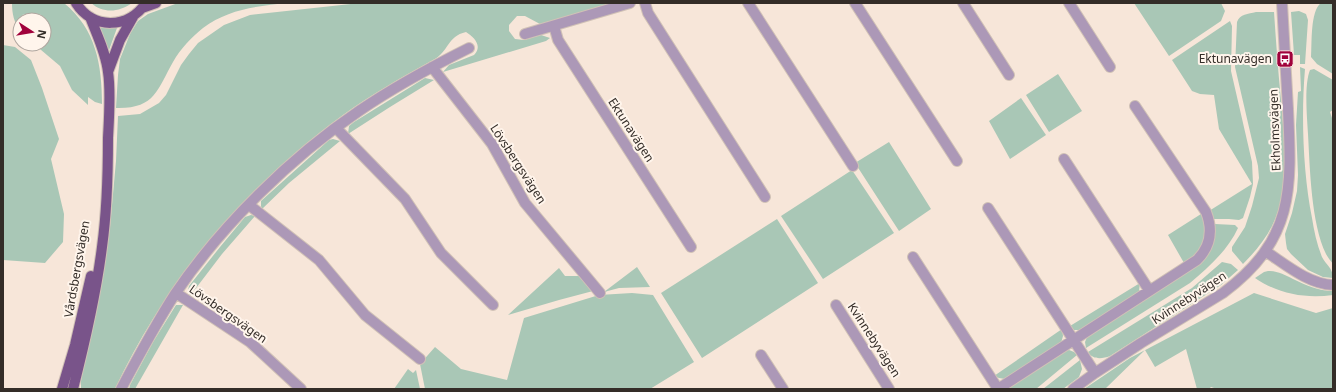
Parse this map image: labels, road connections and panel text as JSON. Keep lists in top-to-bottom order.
{
  "streets": {
    "main road": ["Vårdsbergsvägen"],
    "street": [
      "Ektunavägen",
      "Ekholmsvägen",
      "Lövsbergsvägen",
      "Kvinnebyvägen"
    ]
  },
  "crossings": [
    ["Ekholmsvägen", "Kvinnebyvägen"]
  ],
  "places": {
    "bus stop": ["Ektunavägen"]
  },
  "north": "right"
}
